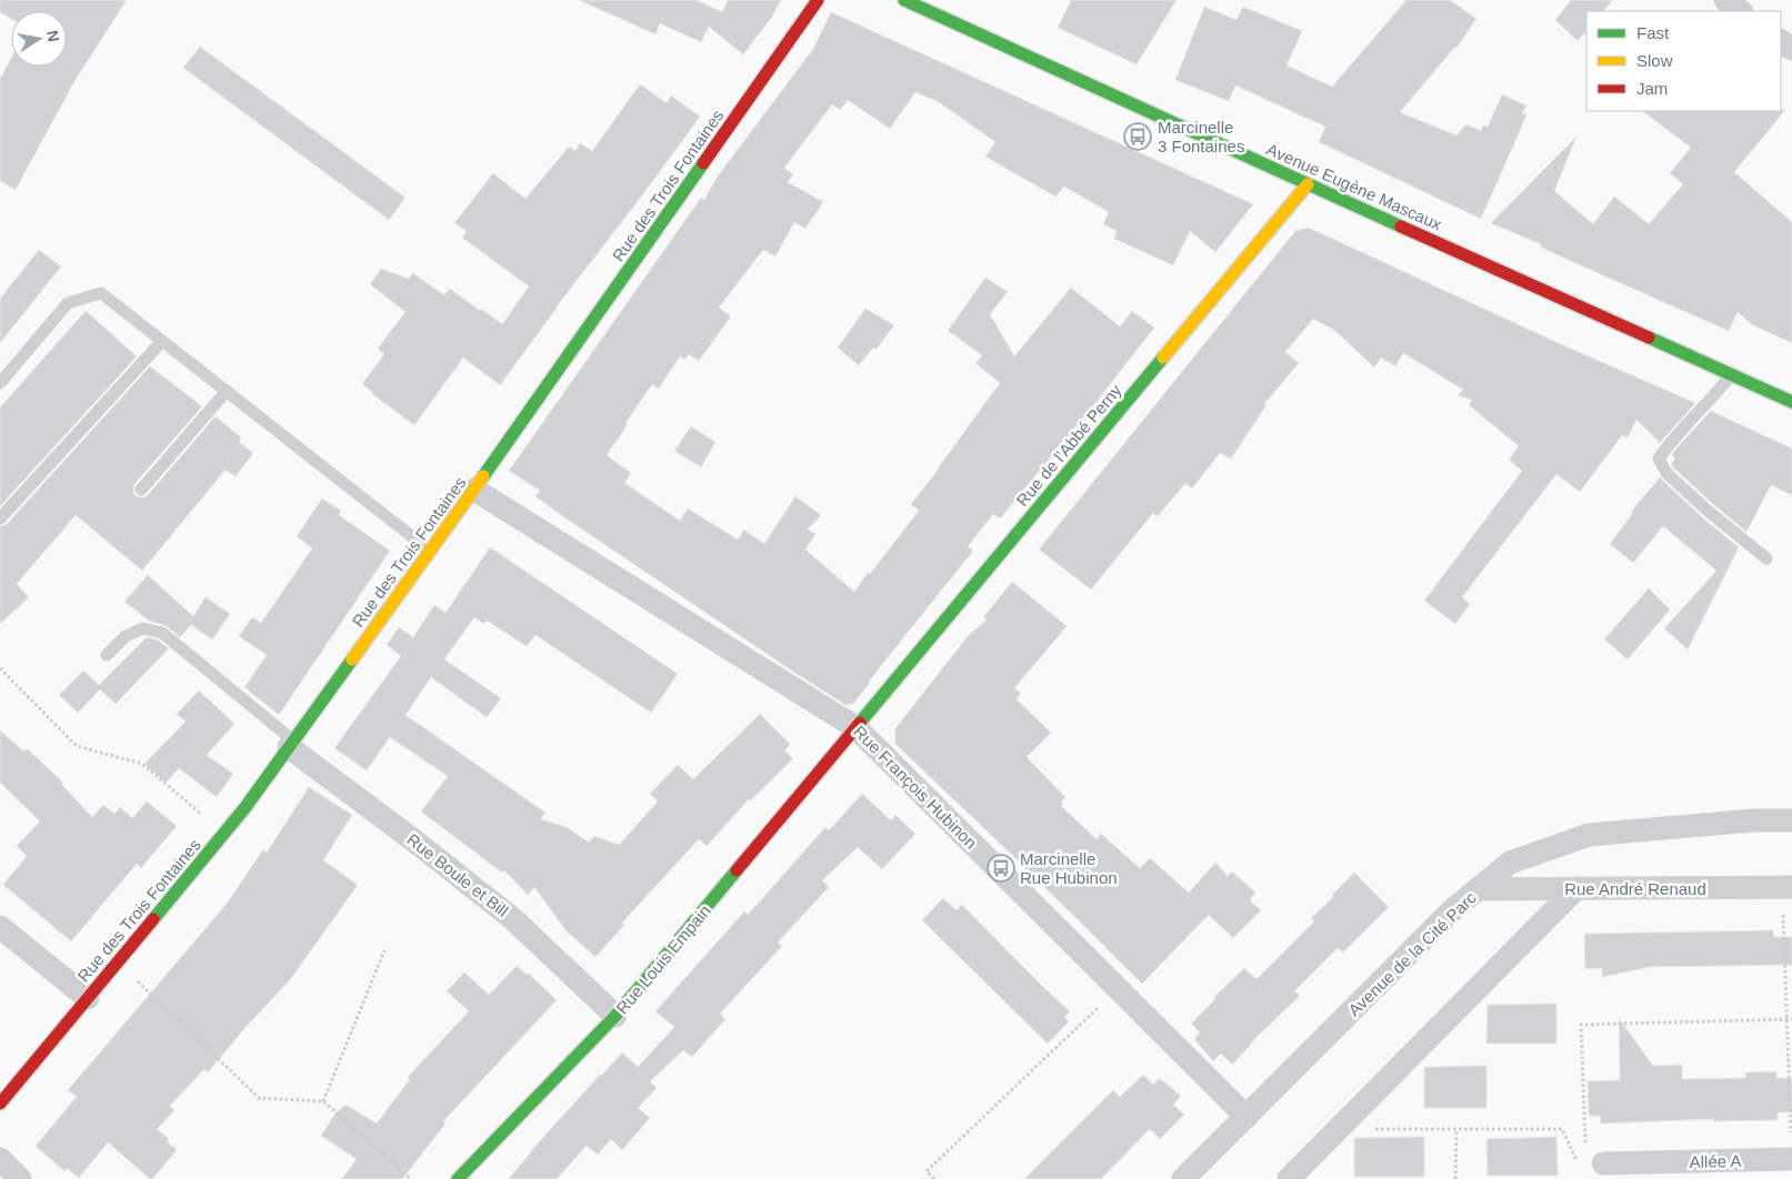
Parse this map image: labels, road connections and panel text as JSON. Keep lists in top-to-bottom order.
{
  "streets": {
    "street": [
      "Rue des Trois Fontaines",
      "Avenue Eugène Mascaux",
      "Rue de l’Abbé Perny",
      "Rue François Hubinon",
      "Rue Boule et Bill",
      "Rue André Renaud",
      "Avenue de la Cité Parc",
      "Rue Louis Empain",
      "Allée A"
    ]
  },
  "crossings": [
    ["Rue des Trois Fontaines", "Rue François Hubinon"],
    ["Rue des Trois Fontaines", "Rue Boule et Bill"],
    ["Avenue Eugène Mascaux", "Rue de l’Abbé Perny"],
    ["Rue de l’Abbé Perny", "Rue François Hubinon"],
    ["Rue de l’Abbé Perny", "Rue Louis Empain"],
    ["Rue François Hubinon", "Avenue de la Cité Parc"],
    ["Rue François Hubinon", "Rue Louis Empain"],
    ["Rue Boule et Bill", "Rue Louis Empain"],
    ["Rue André Renaud", "Avenue de la Cité Parc"]
  ],
  "places": {
    "bus stop": ["Marcinelle 3 Fontaines", "Marcinelle Rue Hubinon"]
  },
  "legend": ["Fast", "Slow", "Jam"],
  "north": "right"
}
